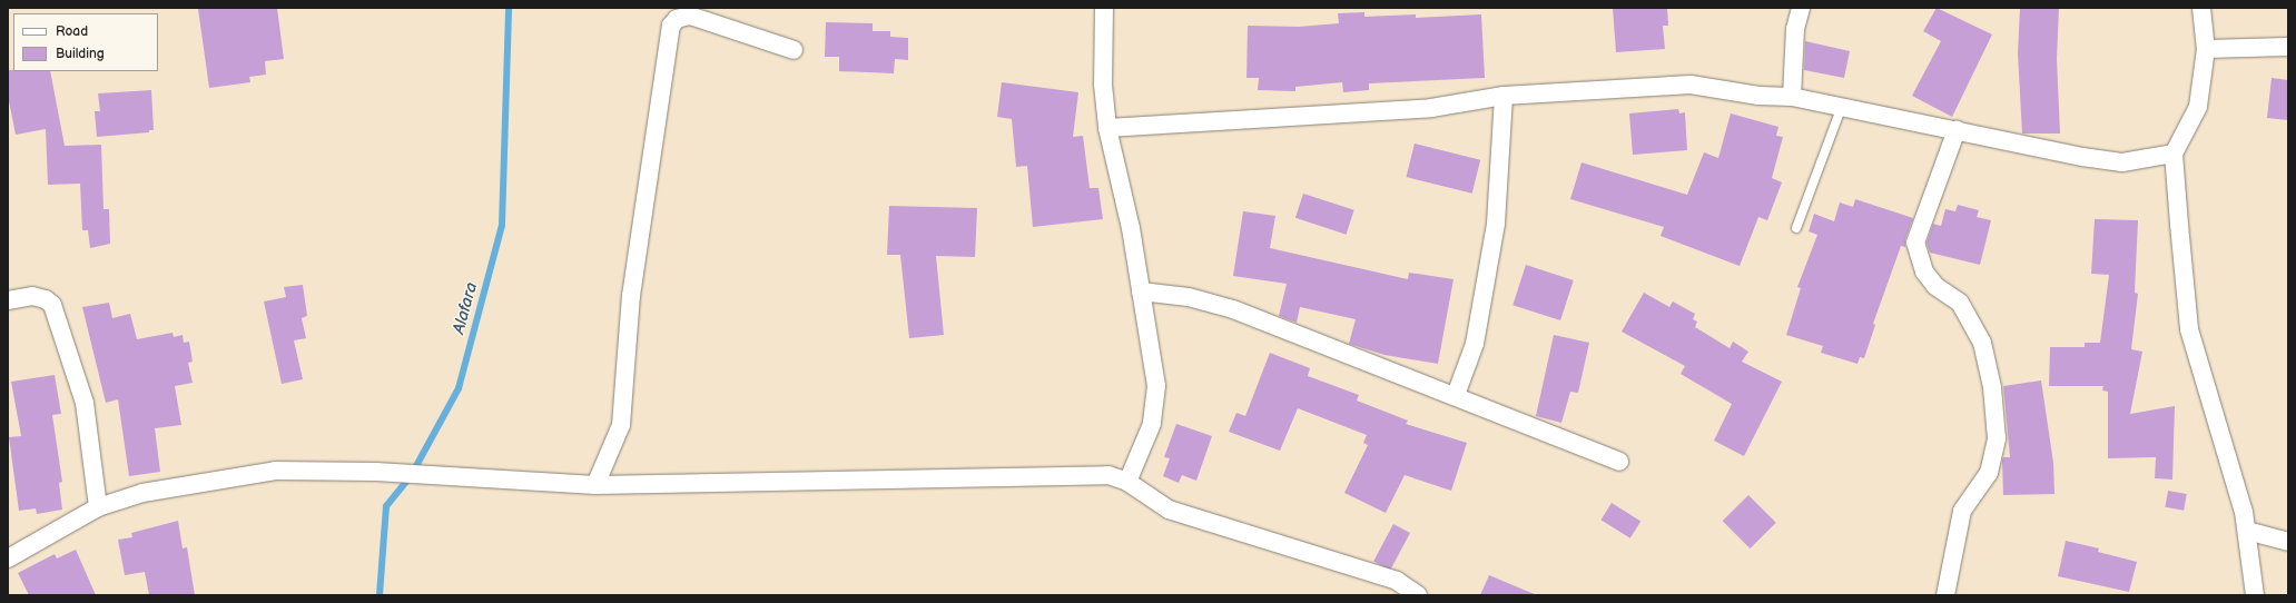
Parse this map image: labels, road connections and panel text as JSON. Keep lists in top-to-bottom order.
{
  "water": ["Alafara"],
  "legend": ["Road", "Building"]
}
